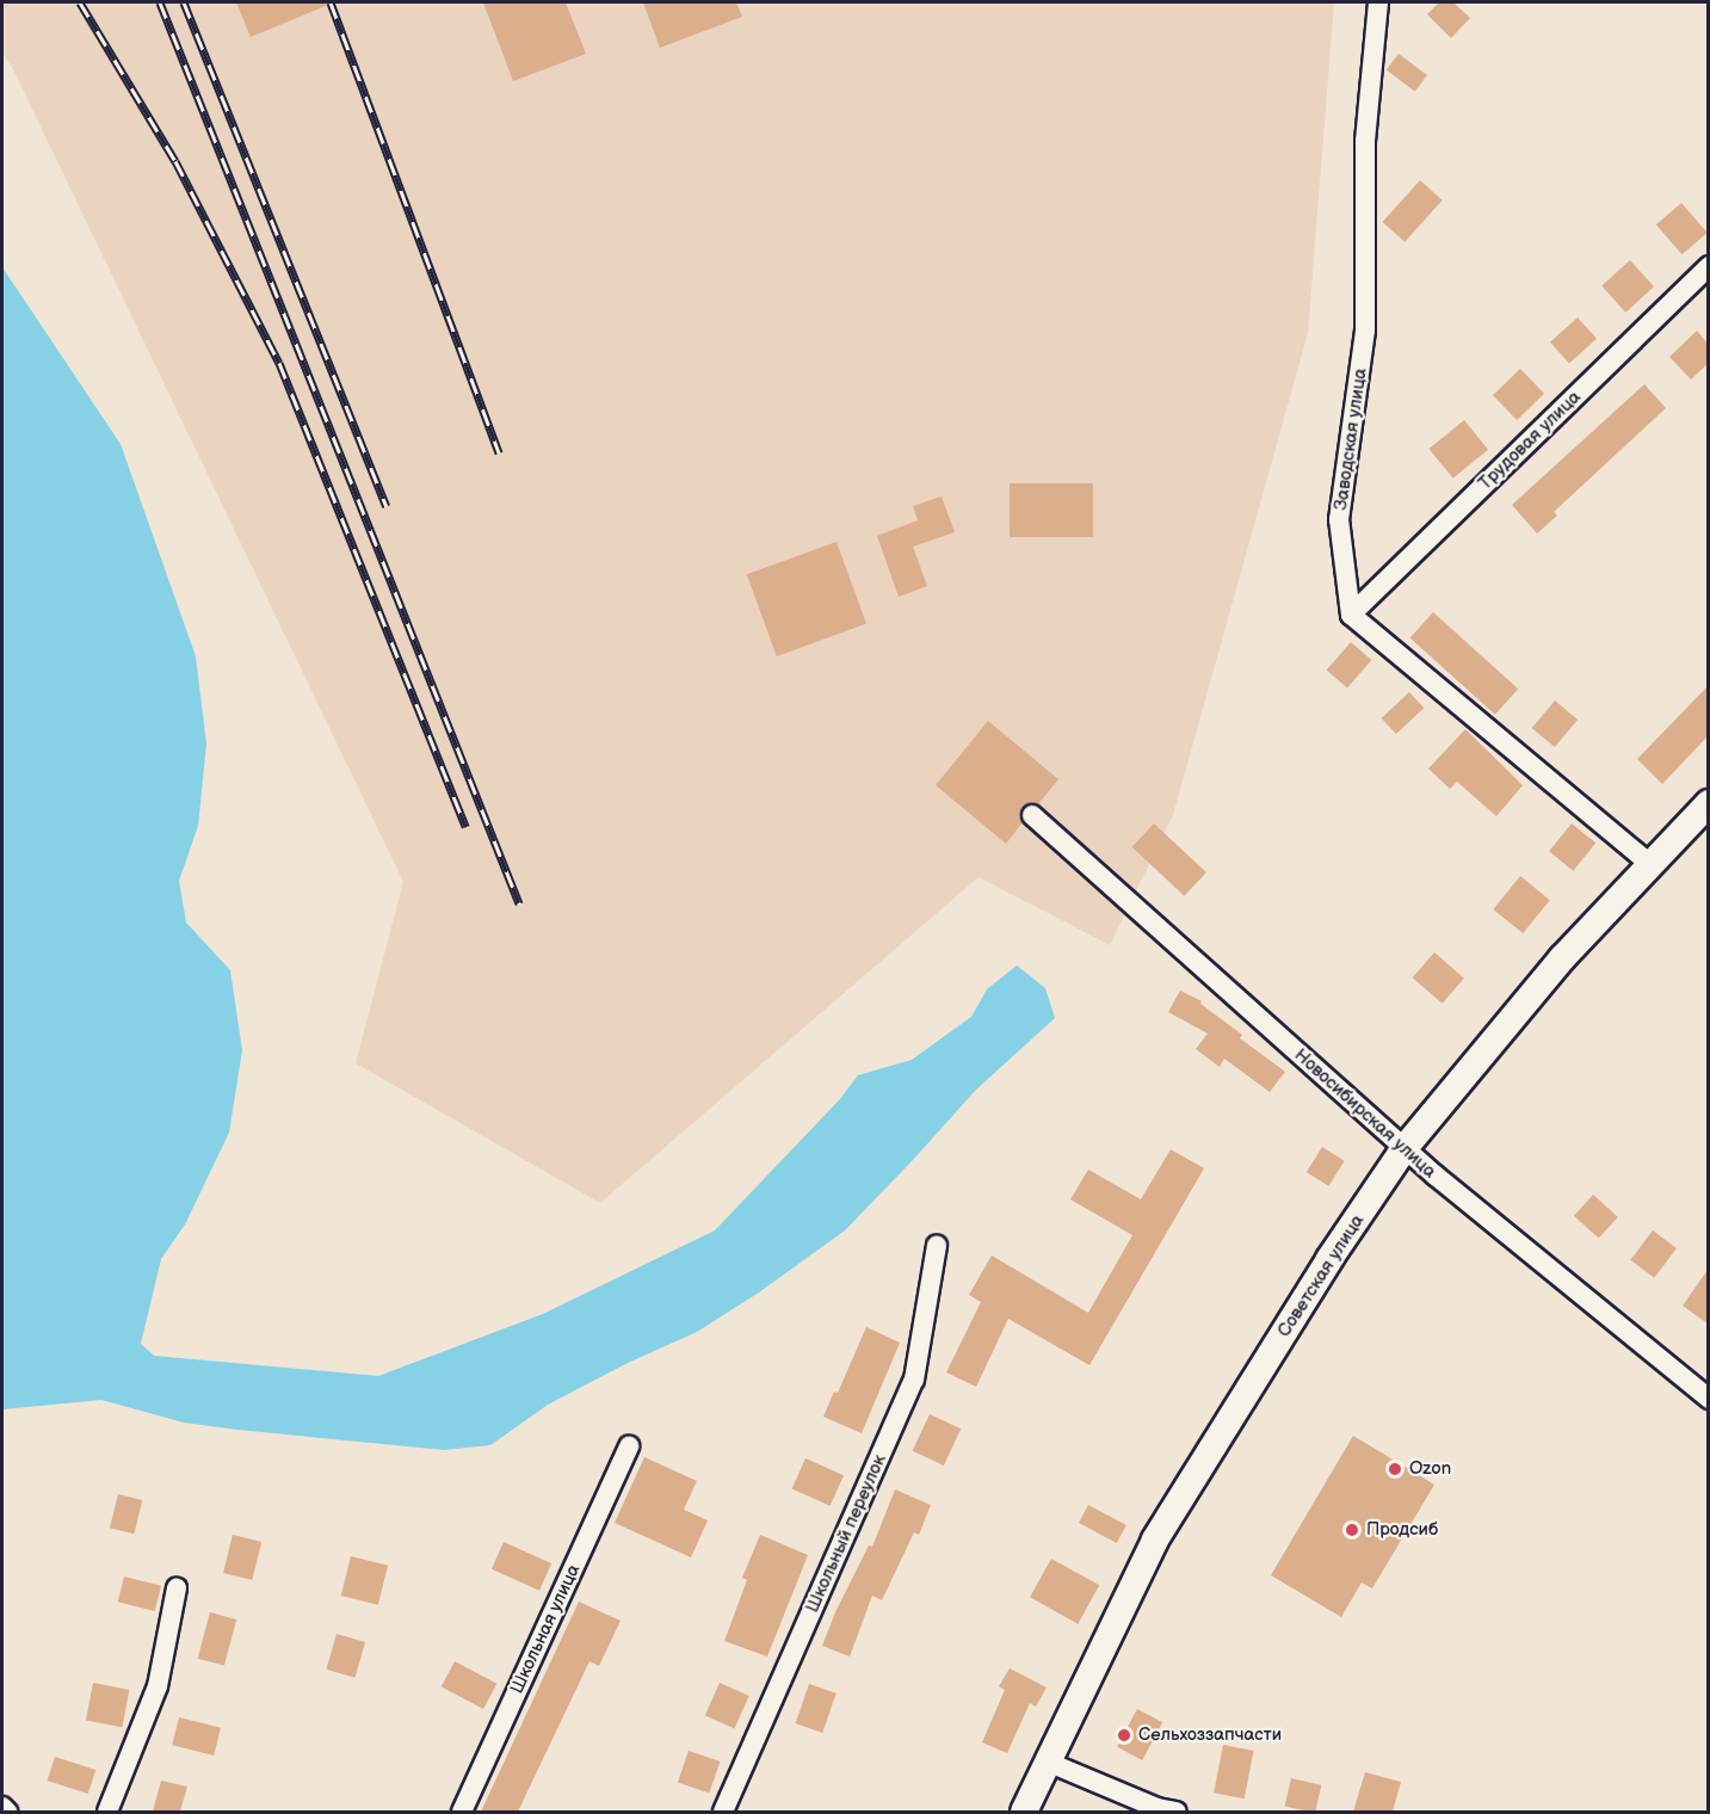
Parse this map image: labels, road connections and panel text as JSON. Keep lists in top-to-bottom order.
{
  "streets": {
    "main road": ["Советская улица"],
    "street": [
      "Заводская улица",
      "Трудовая улица",
      "Новосибирская улица",
      "Школьный переулок",
      "Школьная улица"
    ]
  },
  "crossings": [
    ["Заводская улица", "Трудовая улица"],
    ["Новосибирская улица", "Советская улица"]
  ],
  "places": ["Ozon", "Продсиб", "Сельхоззапчасти"]
}
